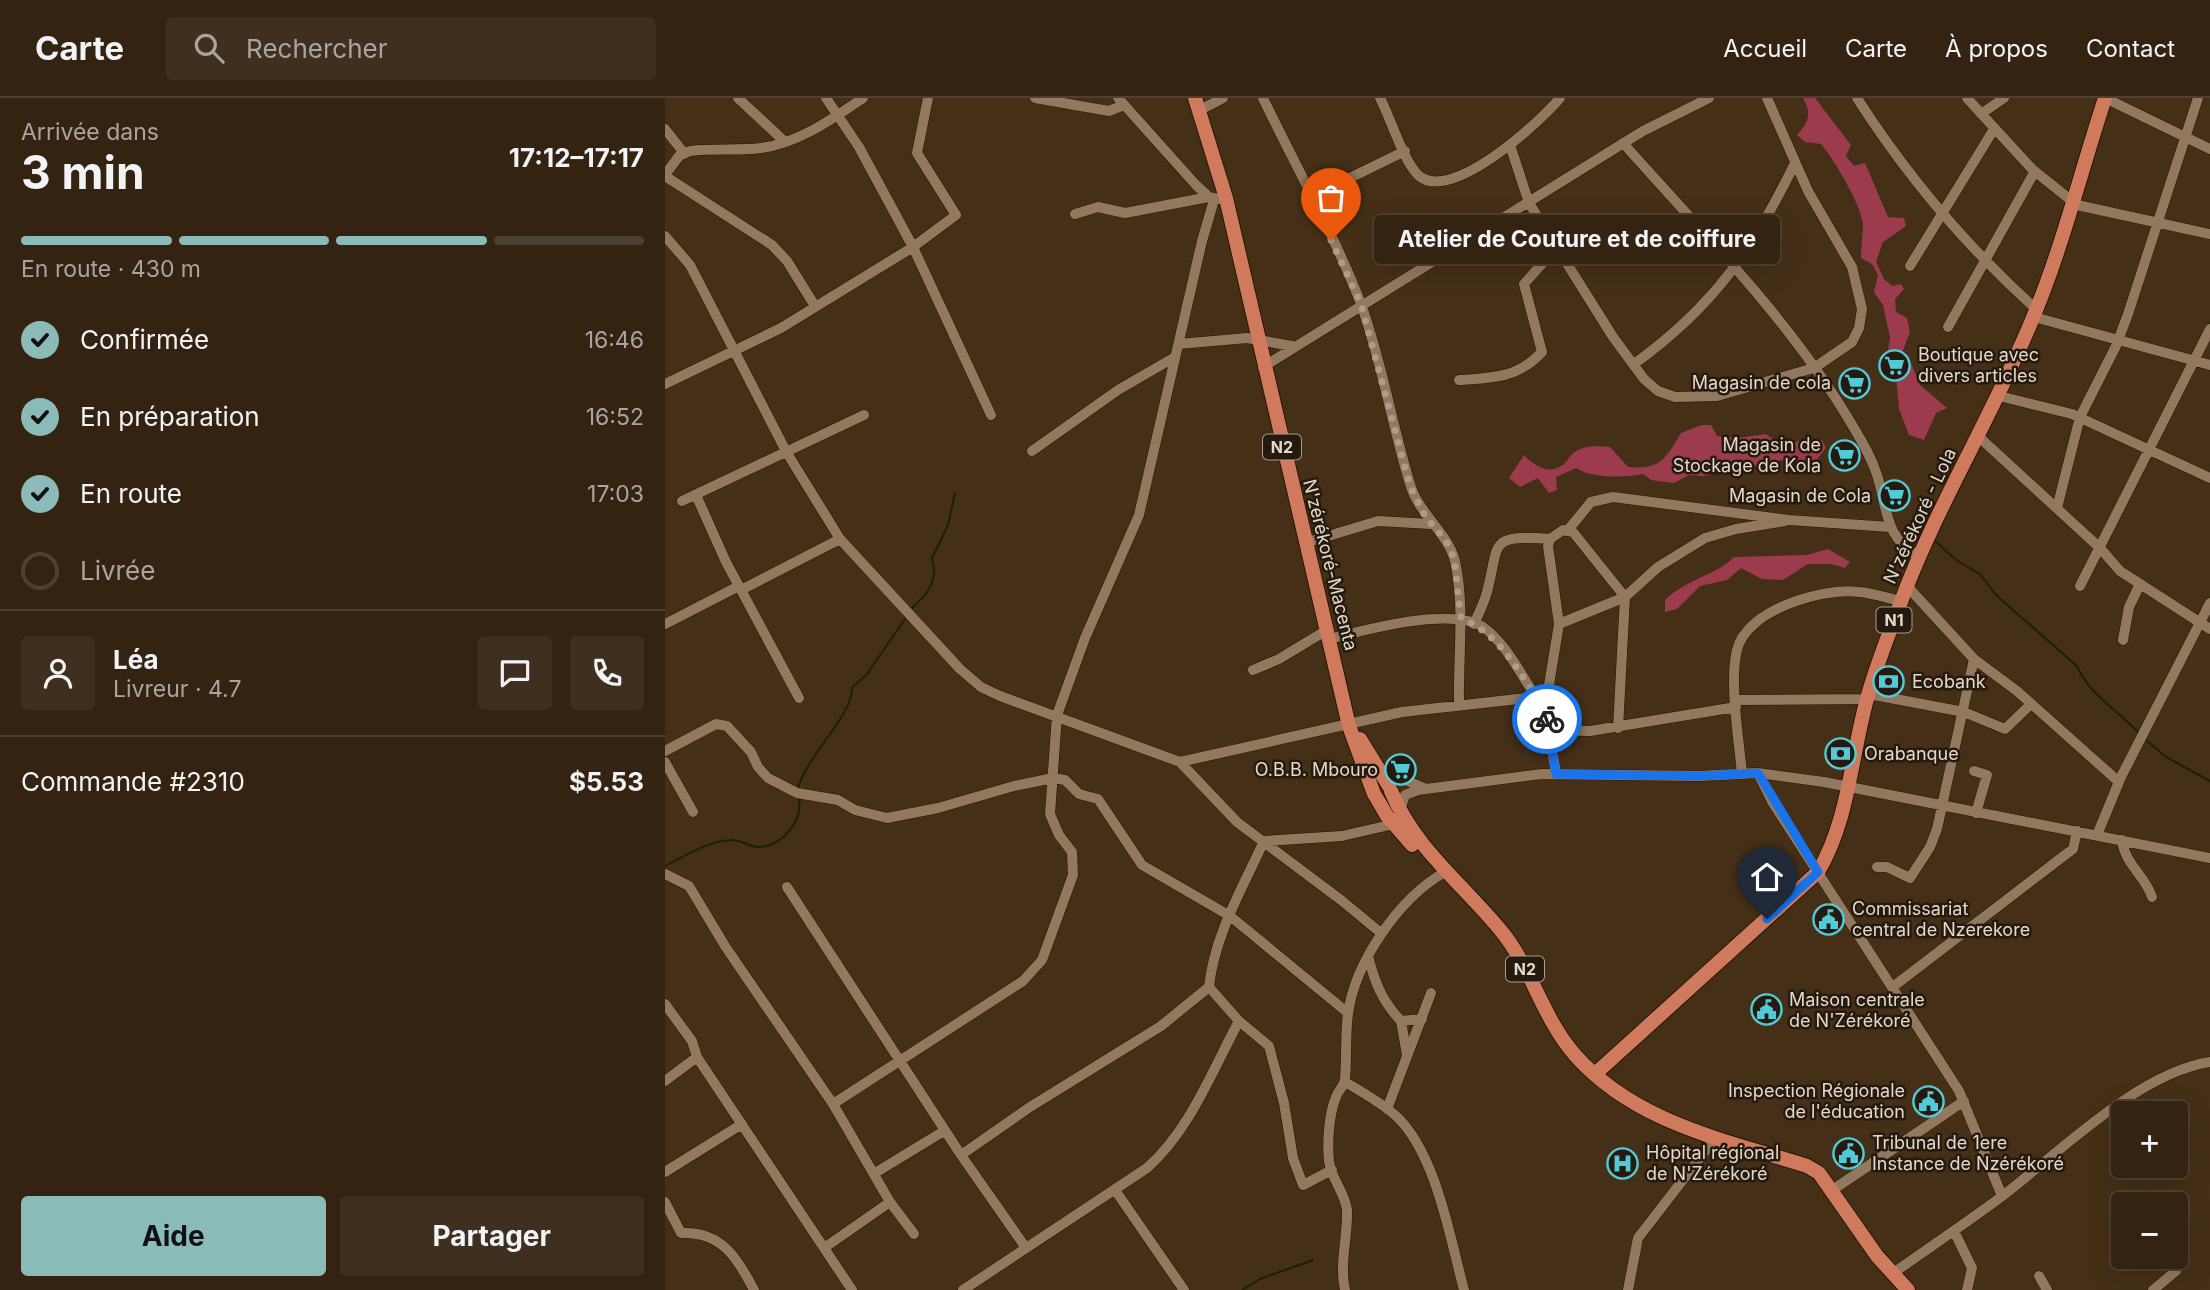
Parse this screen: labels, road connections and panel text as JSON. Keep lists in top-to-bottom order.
{
  "streets": {
    "highway": ["N2", "N'zérékoré - Lola", "N1"]
  },
  "crossings": [
    ["N2", "N'zérékoré - Lola"]
  ],
  "places": {
    "other": ["Atelier de Couture et de coiffure"],
    "supermarket": [
      "Boutique avec divers articles",
      "Magasin de cola",
      "Magasin de Stockage de Kola",
      "Magasin de Cola",
      "O.B.B. Mbouro"
    ],
    "bank": ["Ecobank", "Orabanque"],
    "public building": [
      "Commissariat central de Nzerekore",
      "Maison centrale de N'Zérékoré",
      "Inspection Régionale de l'éducation",
      "Tribunal de 1ere Instance de Nzérékoré"
    ],
    "hospital": ["Hôpital régional de N'Zérékoré"]
  },
  "page": {
    "header": "Carte",
    "search": "Rechercher",
    "nav": [
      "Accueil",
      "Carte",
      "À propos",
      "Contact"
    ],
    "heading": ["3 min", "Arrivée dans", "17:12–17:17"],
    "panel": [
      "Léa",
      "Livreur · 4.7",
      "Commande #2310",
      "$5.53"
    ],
    "bubble": "Atelier de Couture et de coiffure",
    "bar": "En route · 430 m",
    "list": [
      ["Confirmée", "16:46"],
      ["En préparation", "16:52"],
      ["En route", "17:03"],
      "Livrée"
    ],
    "map_buttons": ["+", "−"],
    "buttons": ["Aide", "Partager"]
  }
}
